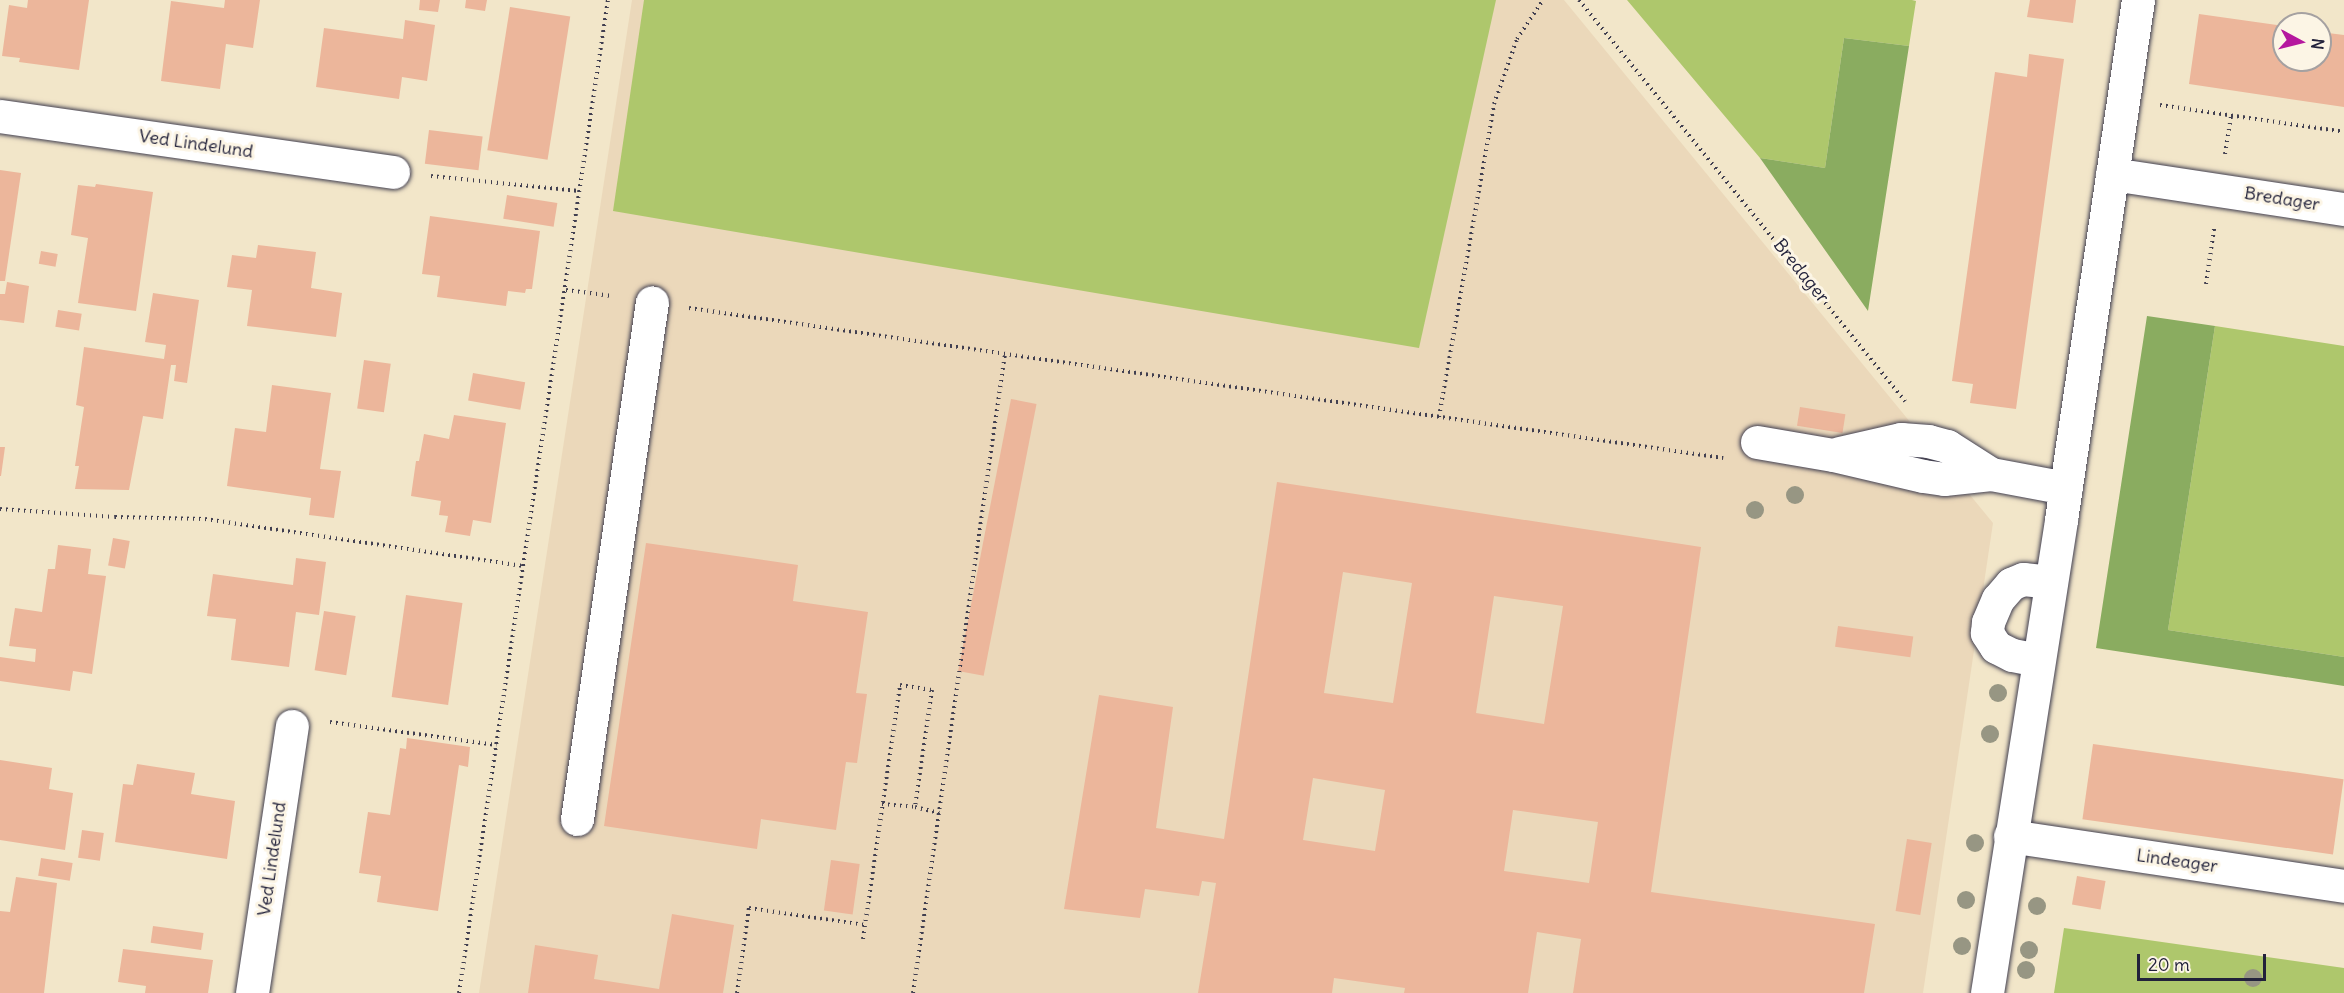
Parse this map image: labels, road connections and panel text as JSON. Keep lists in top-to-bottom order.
{
  "streets": {
    "street": ["Ved Lindelund", "Bredager", "Lindeager"]
  },
  "scale_bar": "20 m",
  "north": "right"
}
